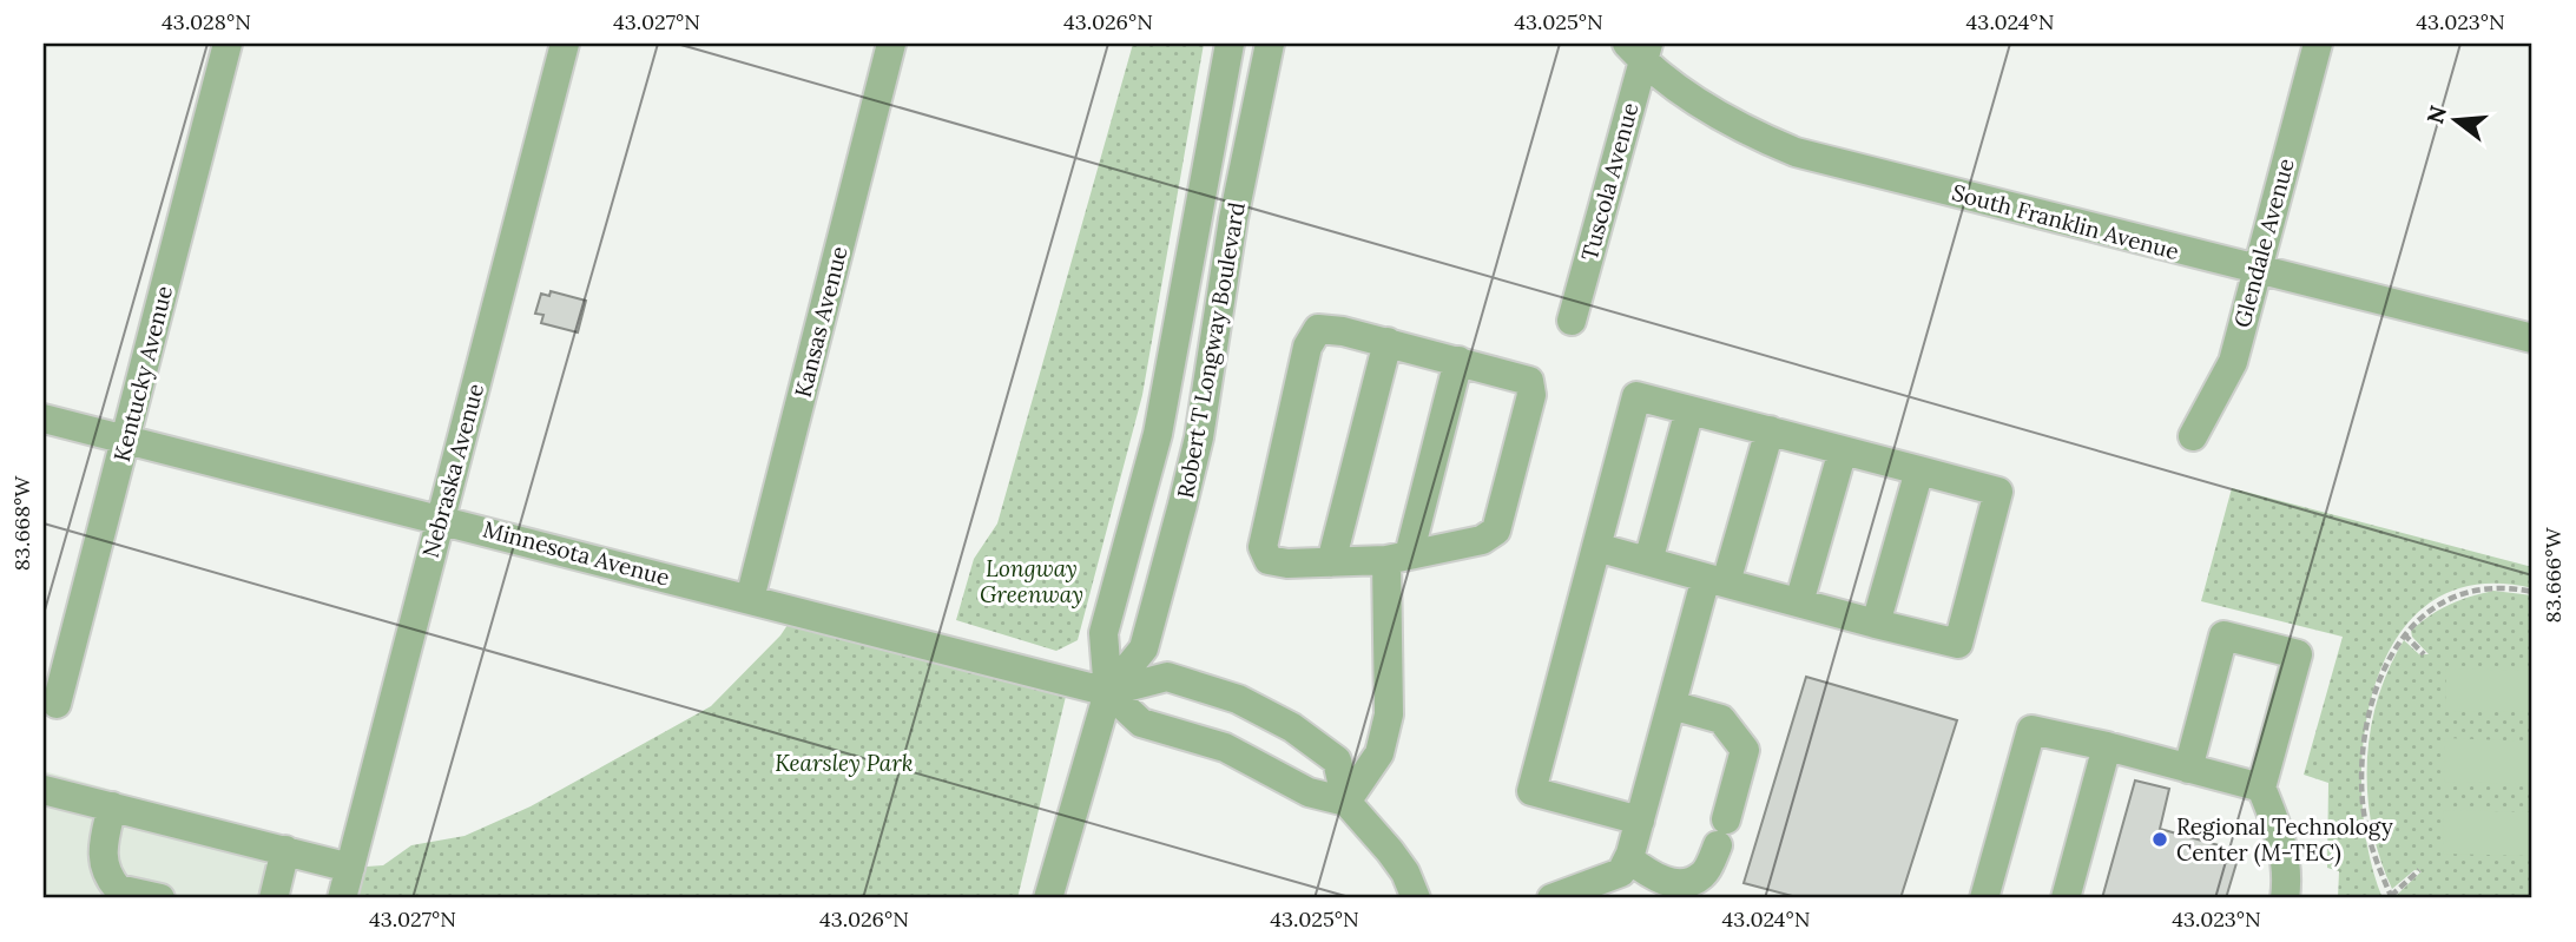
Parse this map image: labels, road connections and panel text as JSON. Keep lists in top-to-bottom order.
{
  "streets": {
    "street": [
      "Tuscola Avenue",
      "South Franklin Avenue",
      "Glendale Avenue",
      "Kansas Avenue",
      "Robert T Longway Boulevard",
      "Kentucky Avenue",
      "Nebraska Avenue",
      "Minnesota Avenue"
    ]
  },
  "crossings": [
    ["Tuscola Avenue", "South Franklin Avenue"],
    ["South Franklin Avenue", "Glendale Avenue"],
    ["Kansas Avenue", "Minnesota Avenue"],
    ["Robert T Longway Boulevard", "Minnesota Avenue"],
    ["Kentucky Avenue", "Minnesota Avenue"],
    ["Nebraska Avenue", "Minnesota Avenue"]
  ],
  "parks": ["Longway Greenway", "Kearsley Park"],
  "places": ["Regional Technology Center (M-TEC)"],
  "north": "left",
  "coordinates": [
    "43.028°N",
    "43.027°N",
    "43.026°N",
    "43.025°N",
    "43.024°N",
    "43.023°N",
    "83.668°W",
    "83.666°W"
  ]
}
